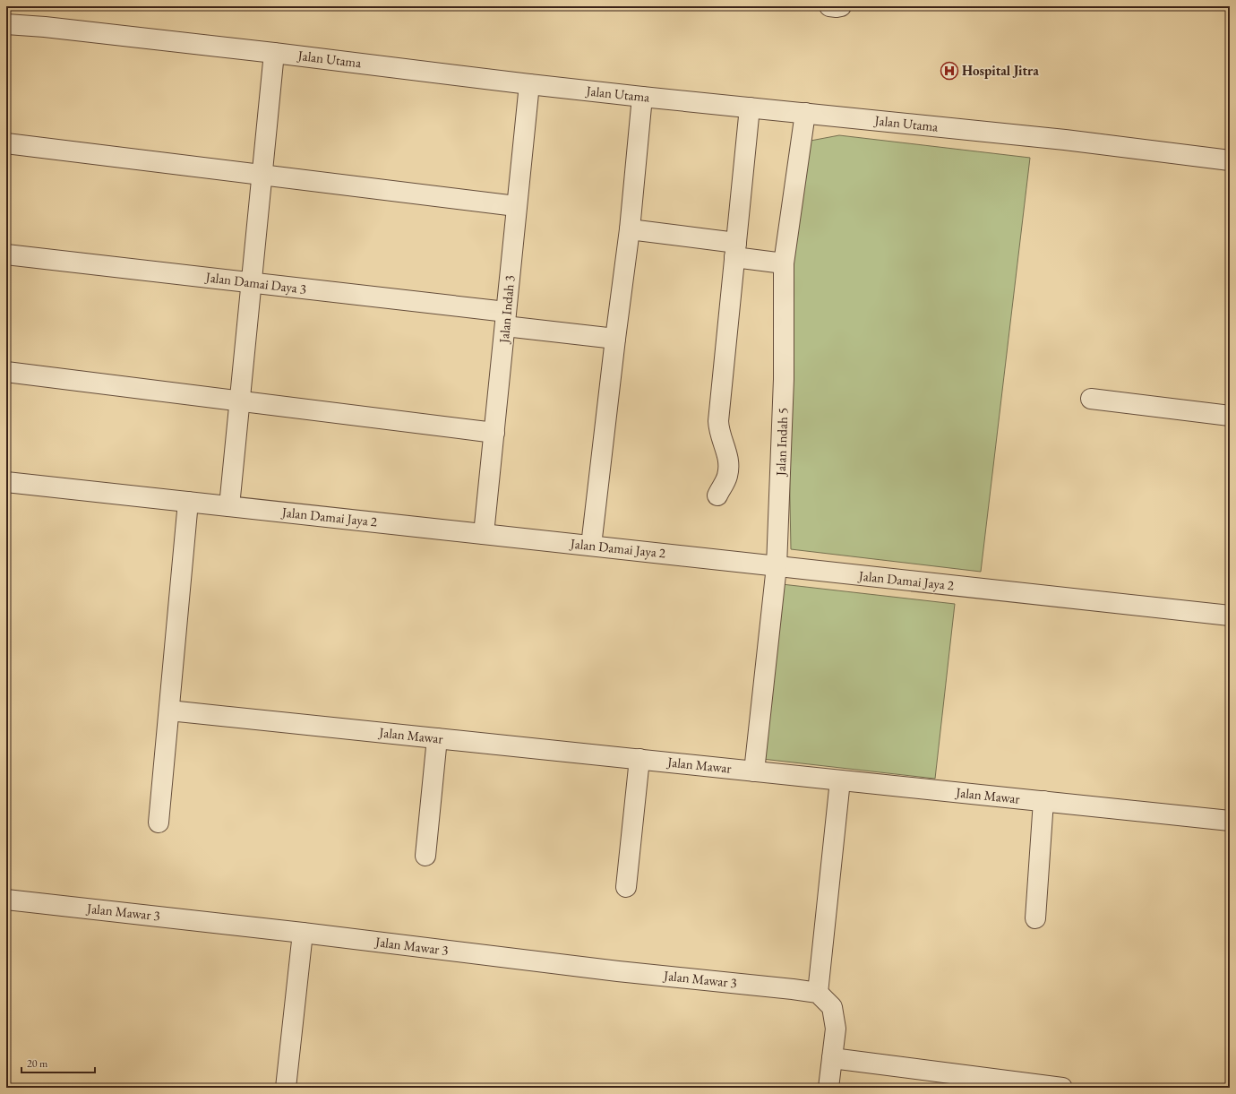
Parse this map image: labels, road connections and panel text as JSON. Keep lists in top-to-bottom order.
{
  "streets": {
    "street": [
      "Jalan Utama",
      "Jalan Damai Daya 3",
      "Jalan Indah 3",
      "Jalan Indah 5",
      "Jalan Damai Jaya 2",
      "Jalan Mawar",
      "Jalan Mawar 3"
    ]
  },
  "crossings": [
    ["Jalan Utama", "Jalan Indah 3"],
    ["Jalan Utama", "Jalan Indah 5"],
    ["Jalan Damai Daya 3", "Jalan Indah 3"],
    ["Jalan Indah 3", "Jalan Damai Jaya 2"],
    ["Jalan Indah 5", "Jalan Damai Jaya 2"],
    ["Jalan Indah 5", "Jalan Mawar"]
  ],
  "places": {
    "hospital": ["Hospital Jitra"]
  },
  "scale_bar": "20 m"
}
